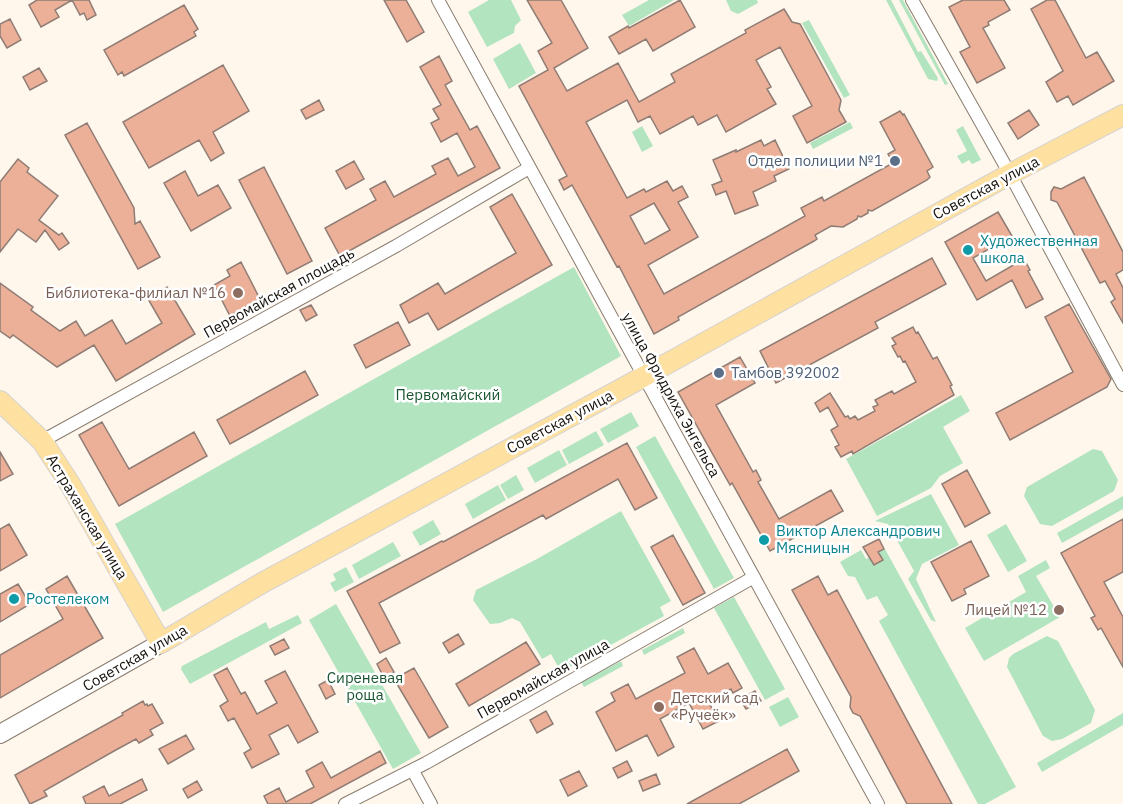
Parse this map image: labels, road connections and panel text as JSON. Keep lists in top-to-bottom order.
{
  "streets": {
    "main road": ["Советская улица", "Астраханская улица"],
    "street": ["Первомайская площадь", "улица Фридриха Энгельса", "Первомайская улица"]
  },
  "crossings": [
    ["Советская улица", "улица Фридриха Энгельса"],
    ["Советская улица", "Астраханская улица"],
    ["Первомайская площадь", "улица Фридриха Энгельса"],
    ["Первомайская площадь", "Астраханская улица"],
    ["улица Фридриха Энгельса", "Первомайская улица"]
  ],
  "parks": ["Первомайский", "Сиреневая роща"],
  "places": [
    "Отдел полиции №1",
    "Художественная школа",
    "Библиотека-филиал №16",
    "Тамбов 392002",
    "Виктор Александрович Мясницын",
    "Ростелеком",
    "Лицей №12",
    "Детский сад «Ручеёк»"
  ]
}
